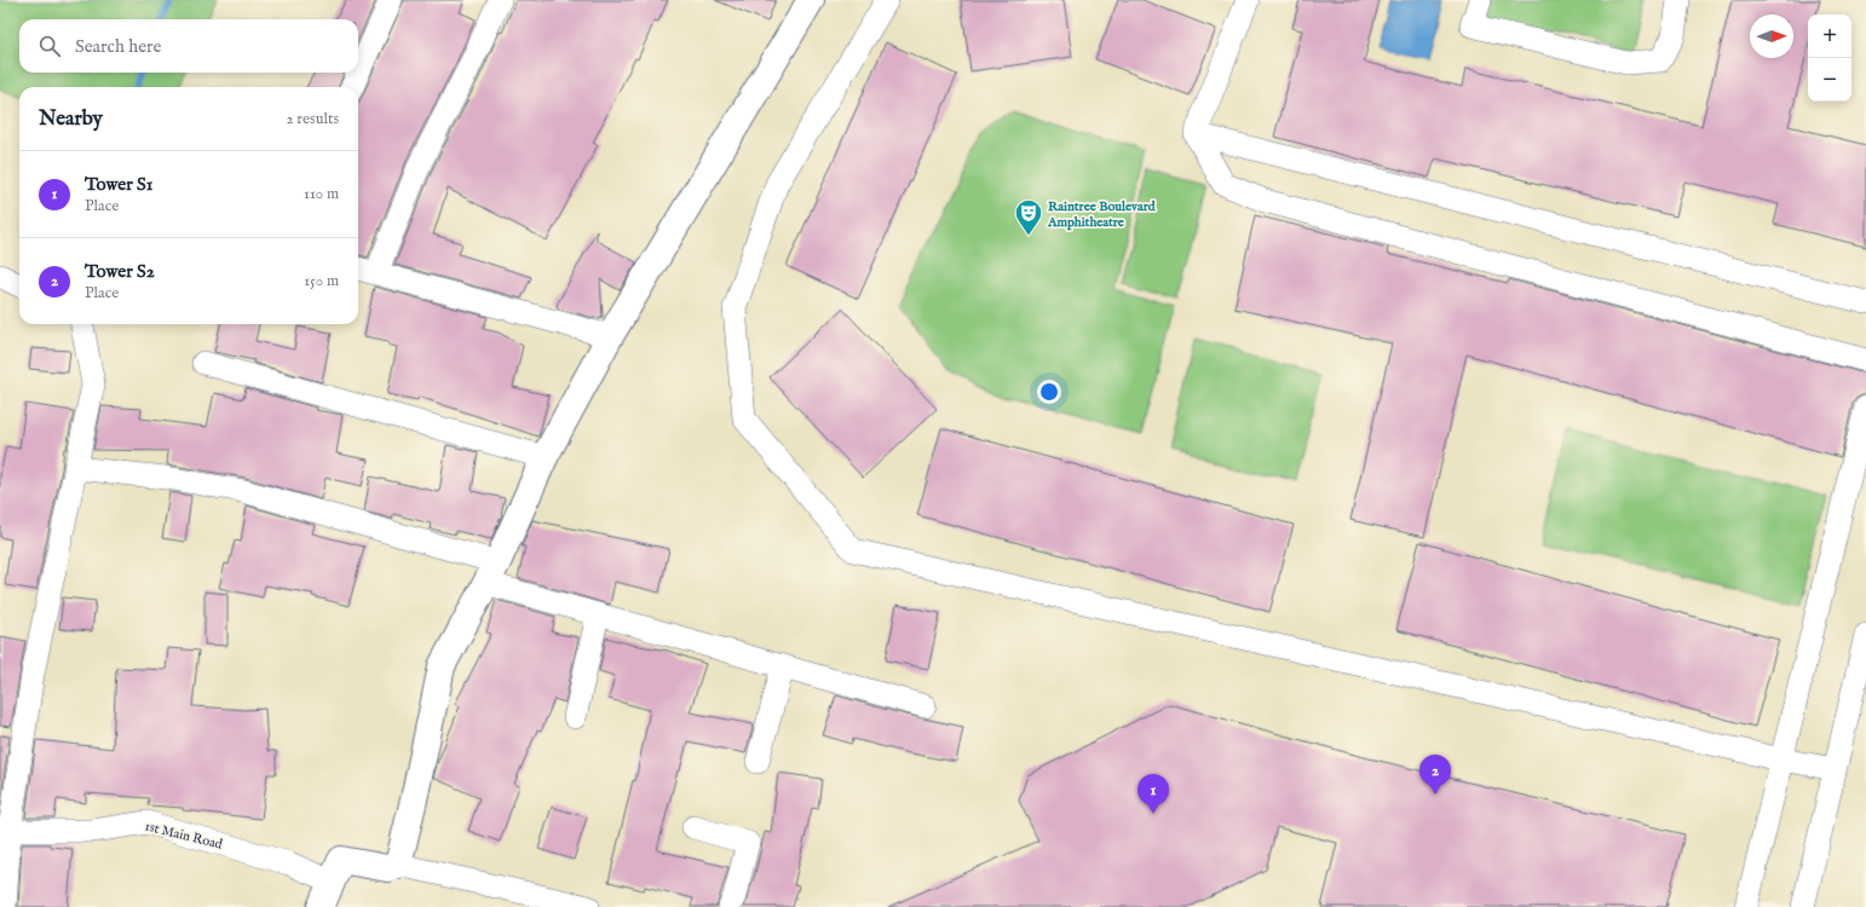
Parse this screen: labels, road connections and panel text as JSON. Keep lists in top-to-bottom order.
{
  "streets": {
    "street": ["1st Main Road"]
  },
  "places": {
    "theatre": ["Raintree Boulevard Amphitheatre"]
  },
  "north": "right",
  "page": {
    "map_buttons": ["+", "−"],
    "search": "Search here",
    "heading": ["Nearby", "2 results"],
    "list": [
      {
        "mark": "1",
        "name": "Tower S1",
        "note": "Place",
        "value": "110 m"
      },
      {
        "mark": "2",
        "name": "Tower S2",
        "note": "Place",
        "value": "150 m"
      }
    ],
    "pins": ["2", "1"]
  }
}
